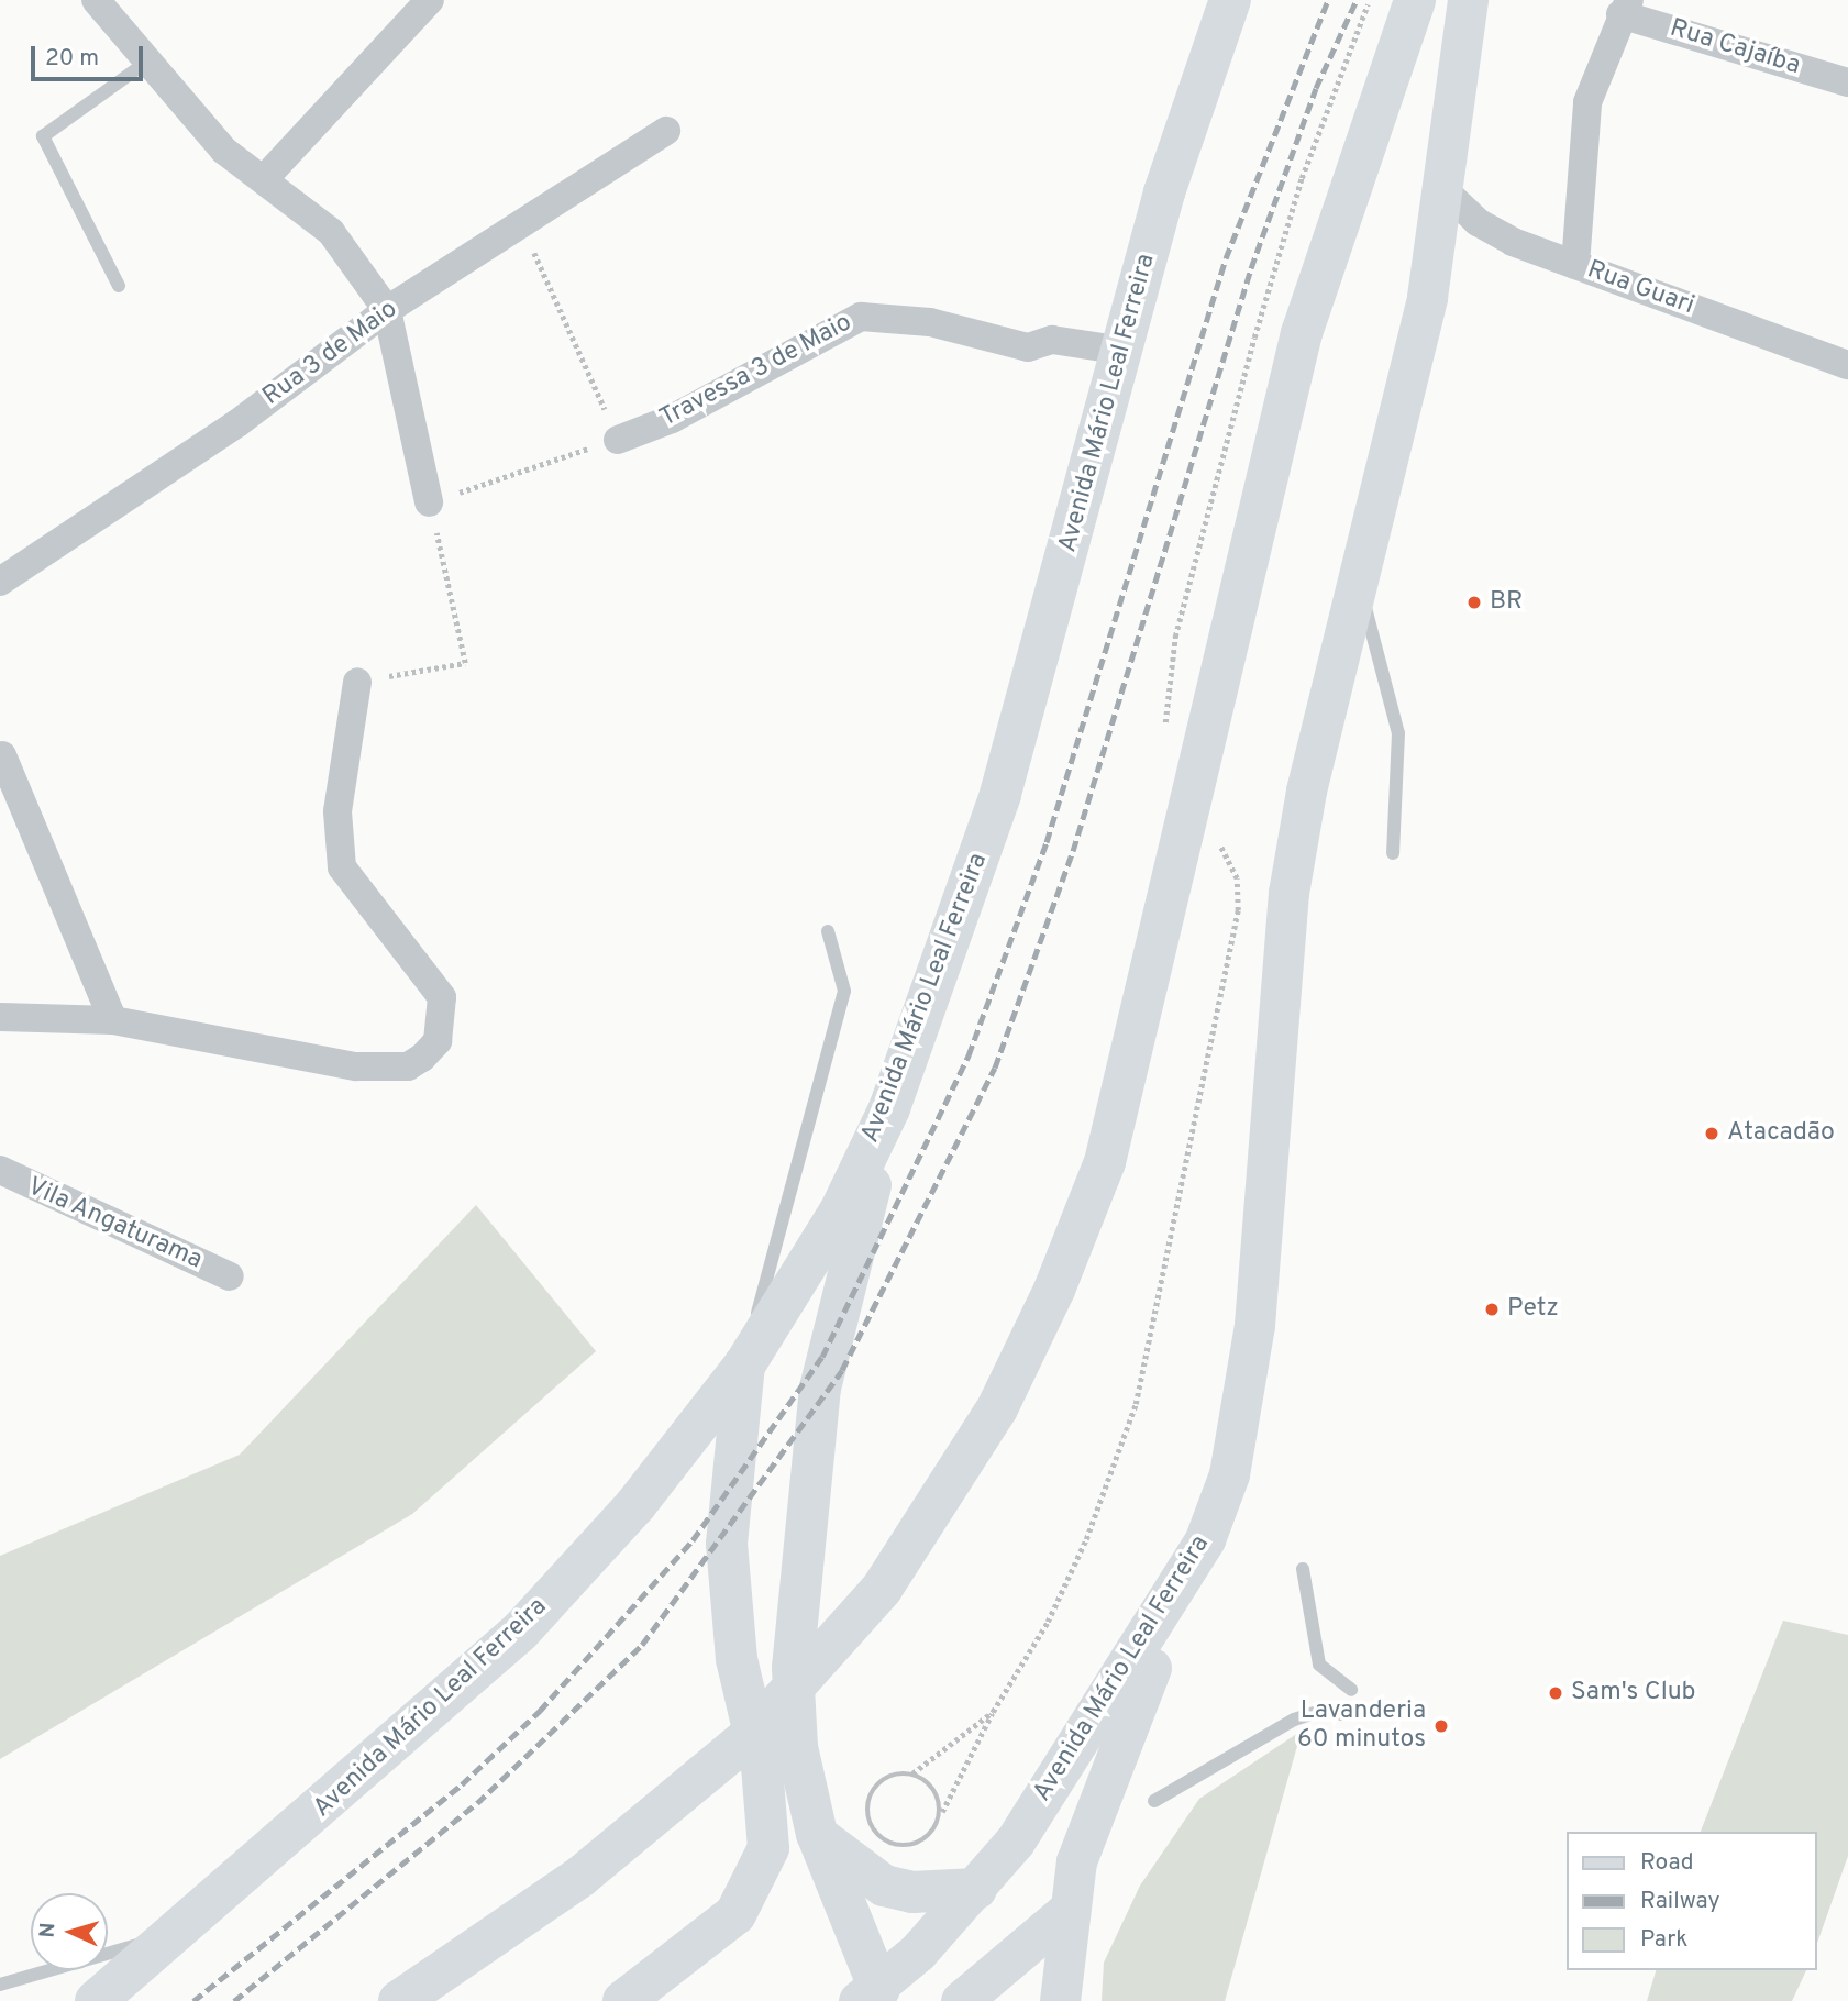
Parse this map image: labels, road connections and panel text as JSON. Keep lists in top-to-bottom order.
{
  "streets": {
    "highway": ["Avenida Mário Leal Ferreira"],
    "street": [
      "Rua Cajaíba",
      "Rua Guari",
      "Rua 3 de Maio",
      "Travessa 3 de Maio",
      "Vila Angaturama"
    ]
  },
  "crossings": [
    ["Rua Guari", "Avenida Mário Leal Ferreira"],
    ["Travessa 3 de Maio", "Avenida Mário Leal Ferreira"]
  ],
  "places": [
    "BR",
    "Atacadão",
    "Petz",
    "Sam's Club",
    "Lavanderia 60 minutos"
  ],
  "legend": ["Road", "Railway", "Park"],
  "scale_bar": "20 m",
  "north": "left"
}
